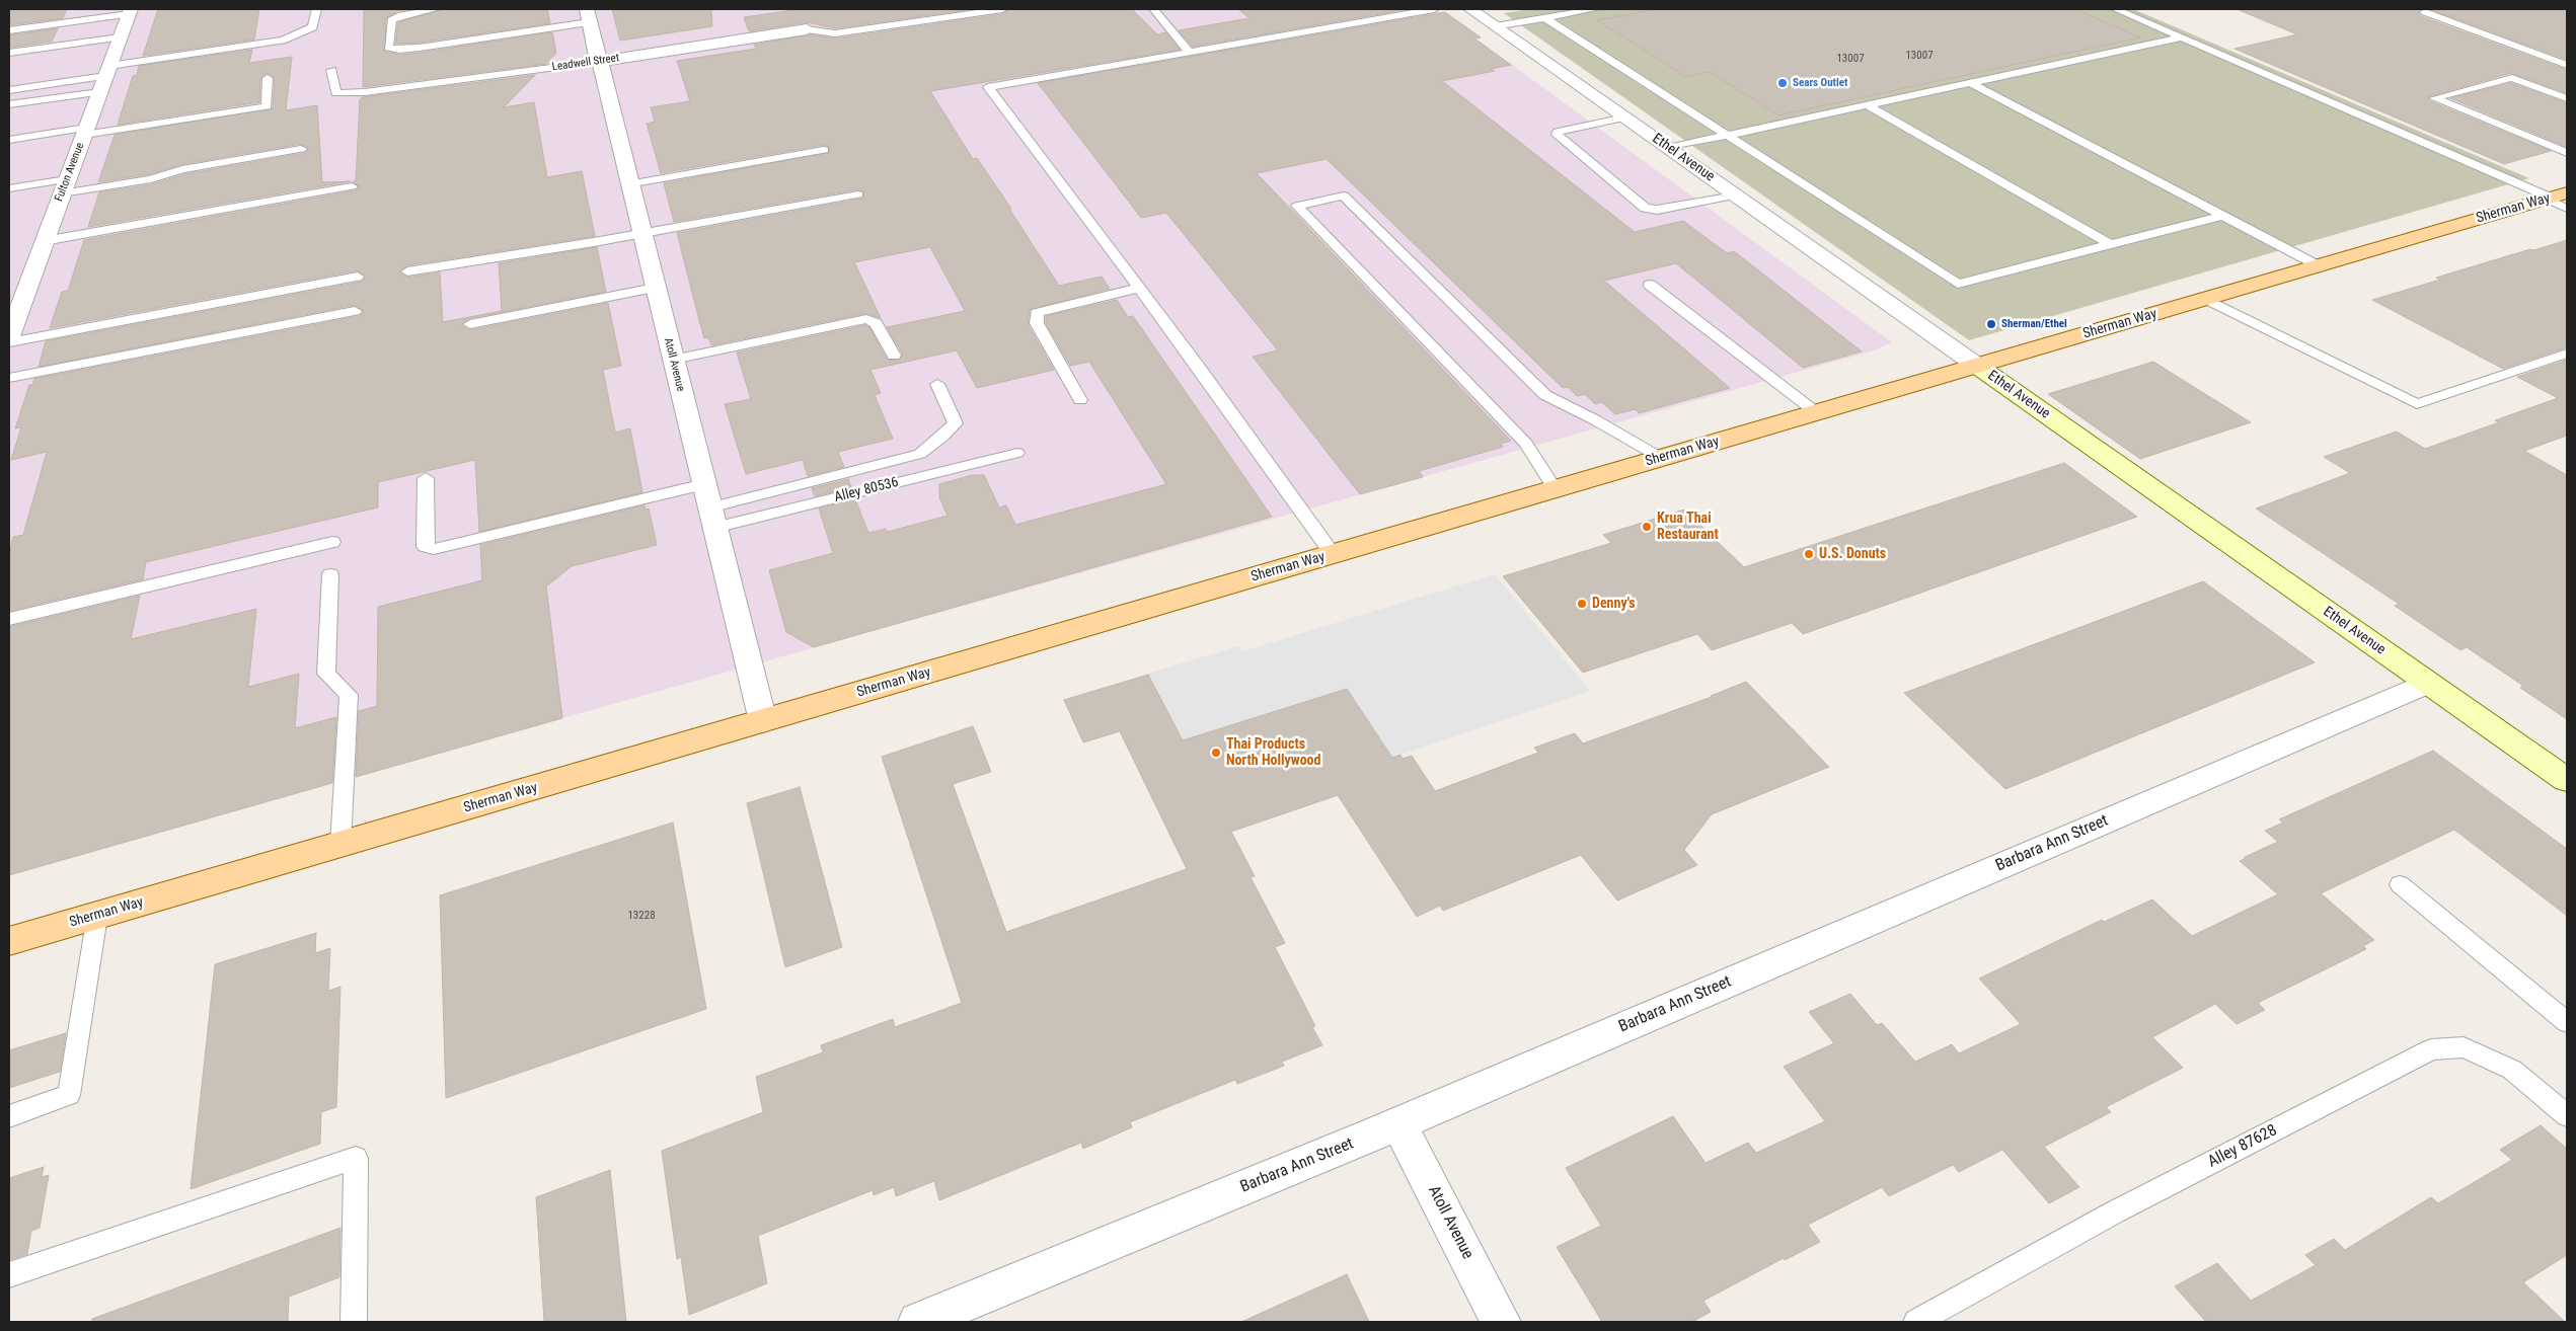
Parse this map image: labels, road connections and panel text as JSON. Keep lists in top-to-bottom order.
{
  "streets": {
    "main road": ["Sherman Way"],
    "street": [
      "Leadwell Street",
      "Ethel Avenue",
      "Fulton Avenue",
      "Atoll Avenue",
      "Barbara Ann Street"
    ],
    "lane": ["Alley 80536", "Alley 87628"]
  },
  "crossings": [
    ["Leadwell Street", "Atoll Avenue"],
    ["Ethel Avenue", "Sherman Way"],
    ["Ethel Avenue", "Barbara Ann Street"],
    ["Sherman Way", "Atoll Avenue"],
    ["Atoll Avenue", "Alley 80536"],
    ["Atoll Avenue", "Barbara Ann Street"]
  ],
  "places": [
    "Sears Outlet",
    "Sherman/Ethel",
    "Krua Thai Restaurant",
    "U.S. Donuts",
    "Denny's",
    "Thai Products North Hollywood"
  ],
  "house_numbers": ["13007", "13007", "13228"]
}
